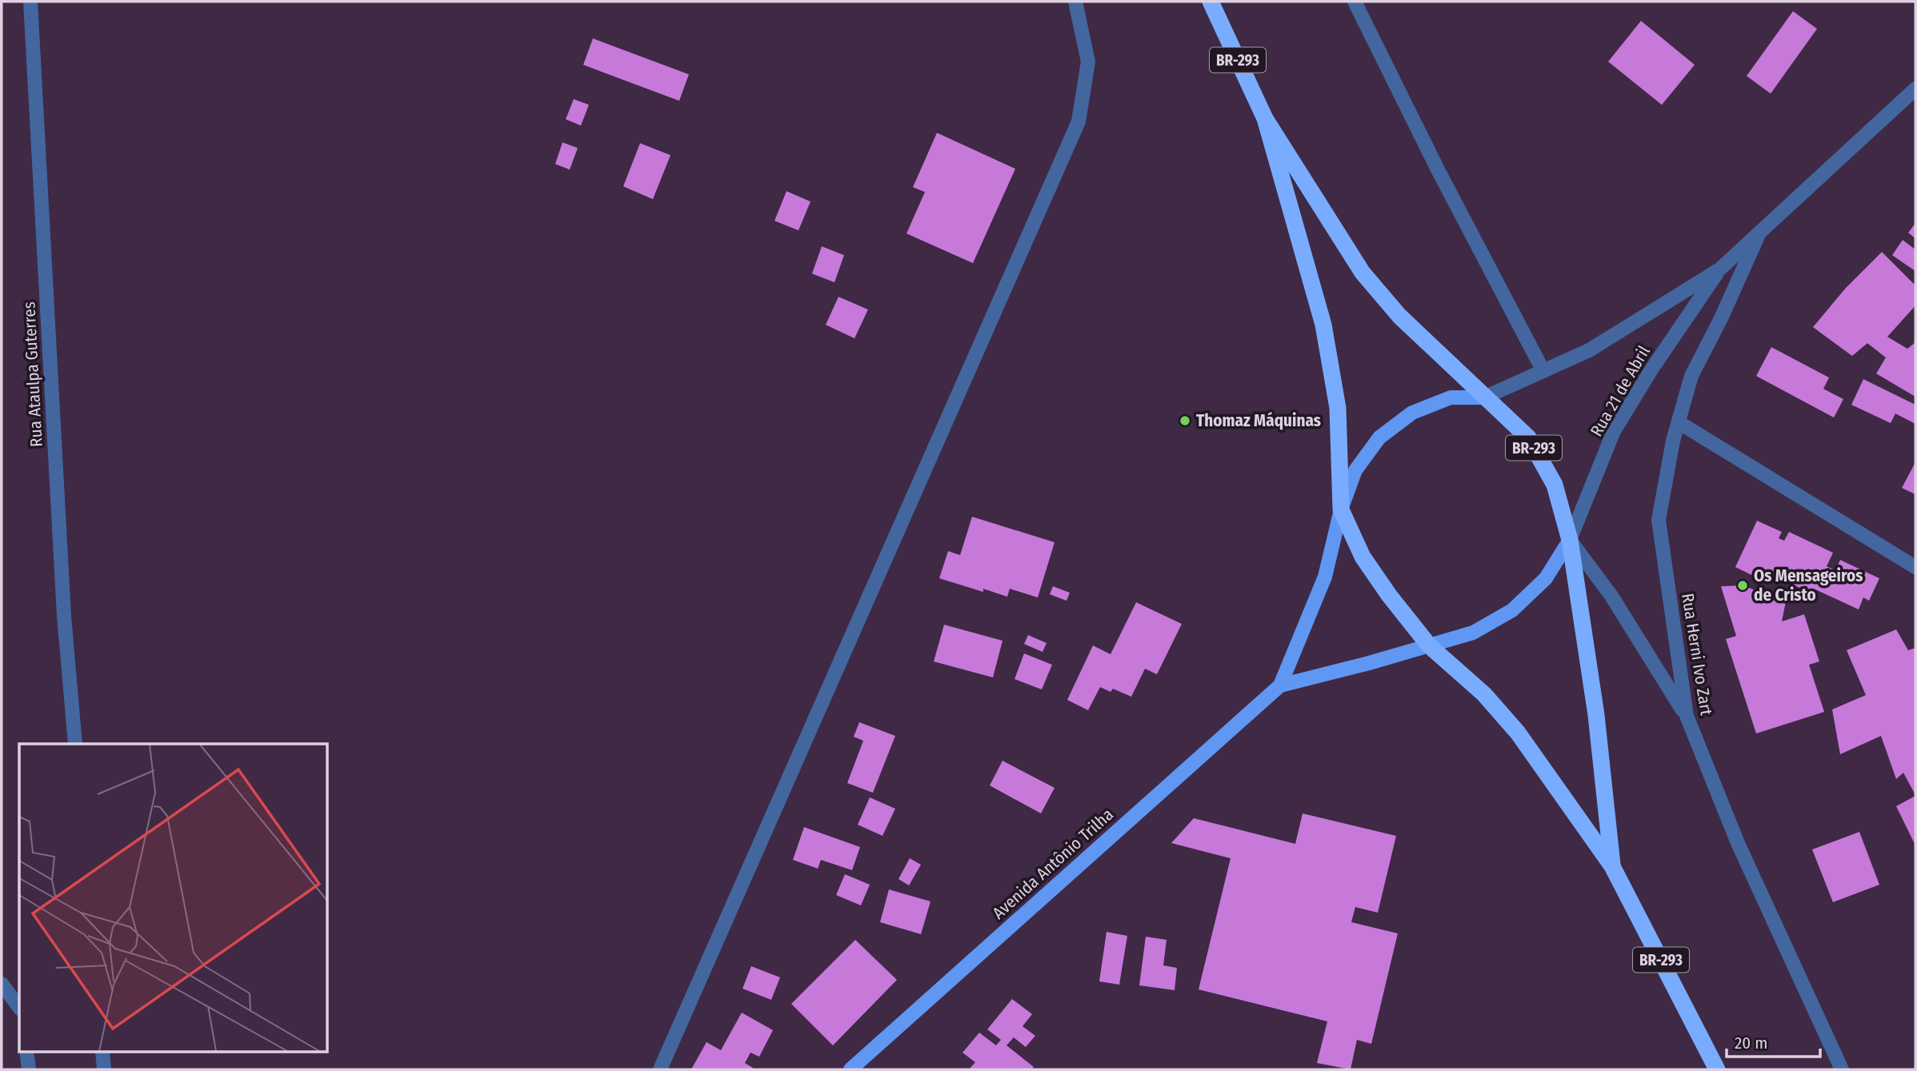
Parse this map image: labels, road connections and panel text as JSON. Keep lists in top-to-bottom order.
{
  "streets": {
    "highway": ["BR-293"],
    "main road": ["Avenida Antônio Trilha"],
    "street": ["Rua Ataulpa Guterres", "Rua 21 de Abril", "Rua Herni Ivo Zart"]
  },
  "crossings": [
    ["BR-293", "Rua 21 de Abril"],
    ["BR-293", "Avenida Antônio Trilha"],
    ["Rua 21 de Abril", "Rua Herni Ivo Zart"],
    ["Rua 21 de Abril", "Avenida Antônio Trilha"]
  ],
  "places": ["Thomaz Máquinas", "Os Mensageiros de Cristo"],
  "scale_bar": "20 m"
}
